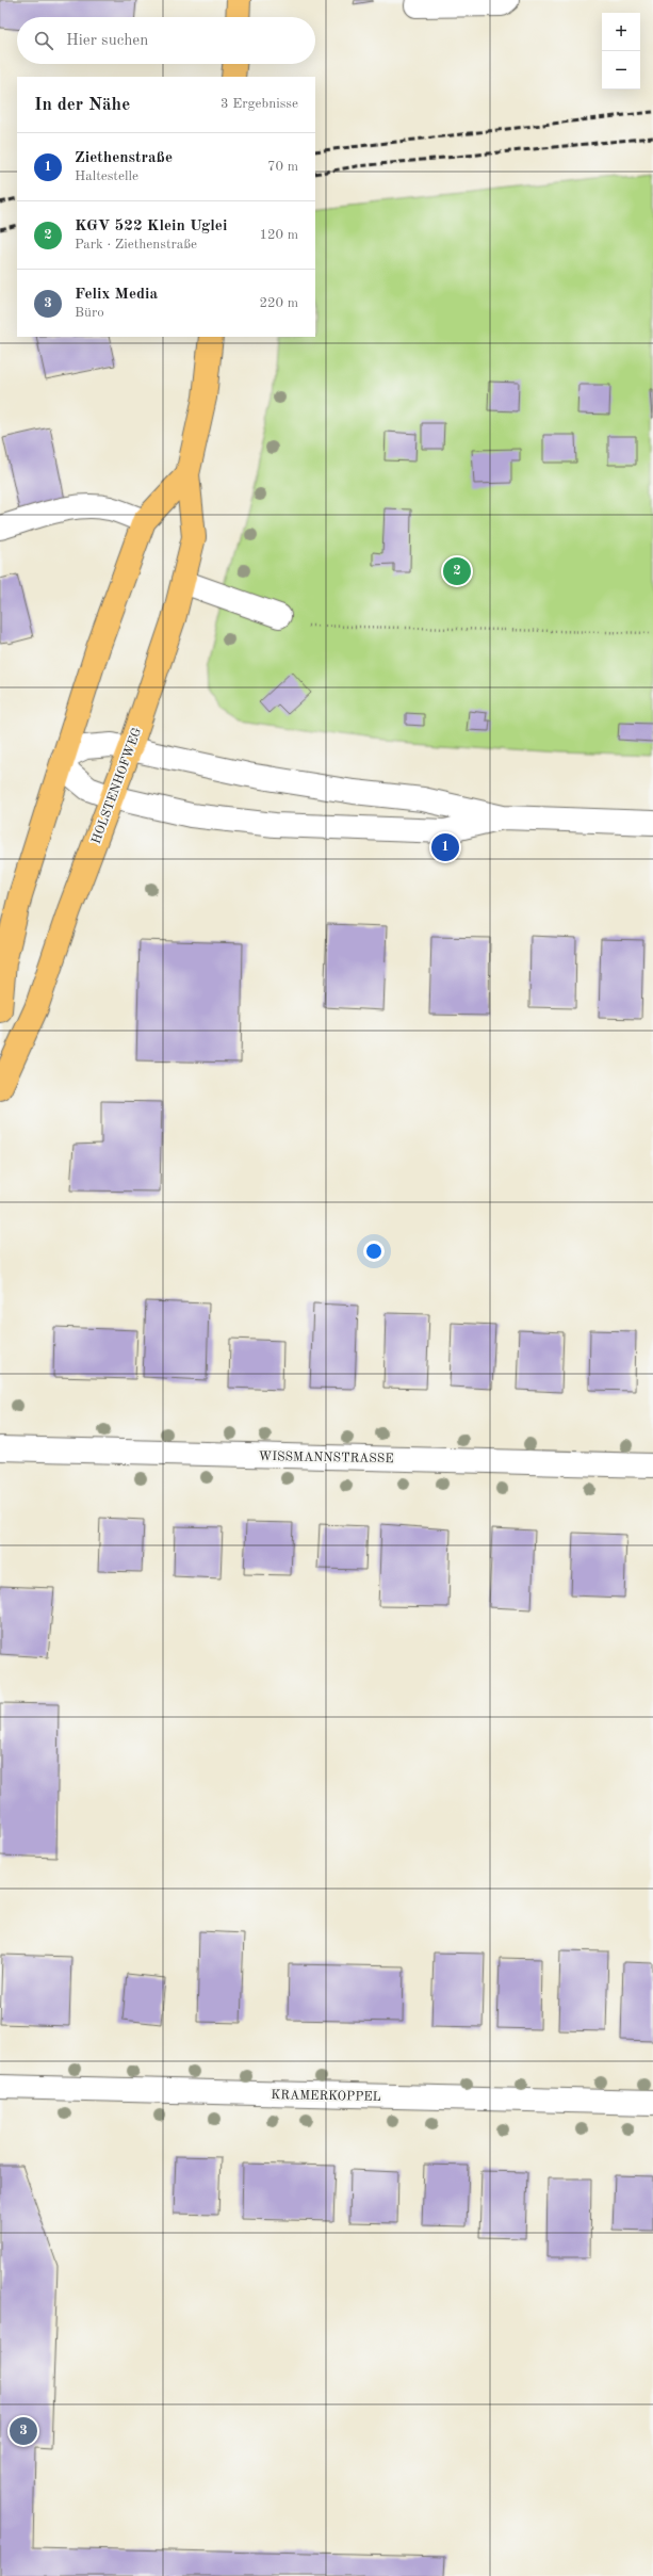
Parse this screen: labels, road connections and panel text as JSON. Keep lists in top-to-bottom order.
{
  "streets": {
    "main road": ["HOLSTENHOFWEG"],
    "street": ["WISSMANNSTRASSE", "KRAMERKOPPEL"]
  },
  "page": {
    "map_buttons": ["+", "−"],
    "search": "Hier suchen",
    "heading": ["In der Nähe", "3 Ergebnisse"],
    "list": [
      {
        "mark": "1",
        "name": "Ziethenstraße",
        "note": "Haltestelle",
        "value": "70 m"
      },
      {
        "mark": "2",
        "name": "KGV 522 Klein Uglei",
        "note": "Park · Ziethenstraße",
        "value": "120 m"
      },
      {
        "mark": "3",
        "name": "Felix Media",
        "note": "Büro",
        "value": "220 m"
      }
    ],
    "pins": ["2", "1", "3"]
  }
}
